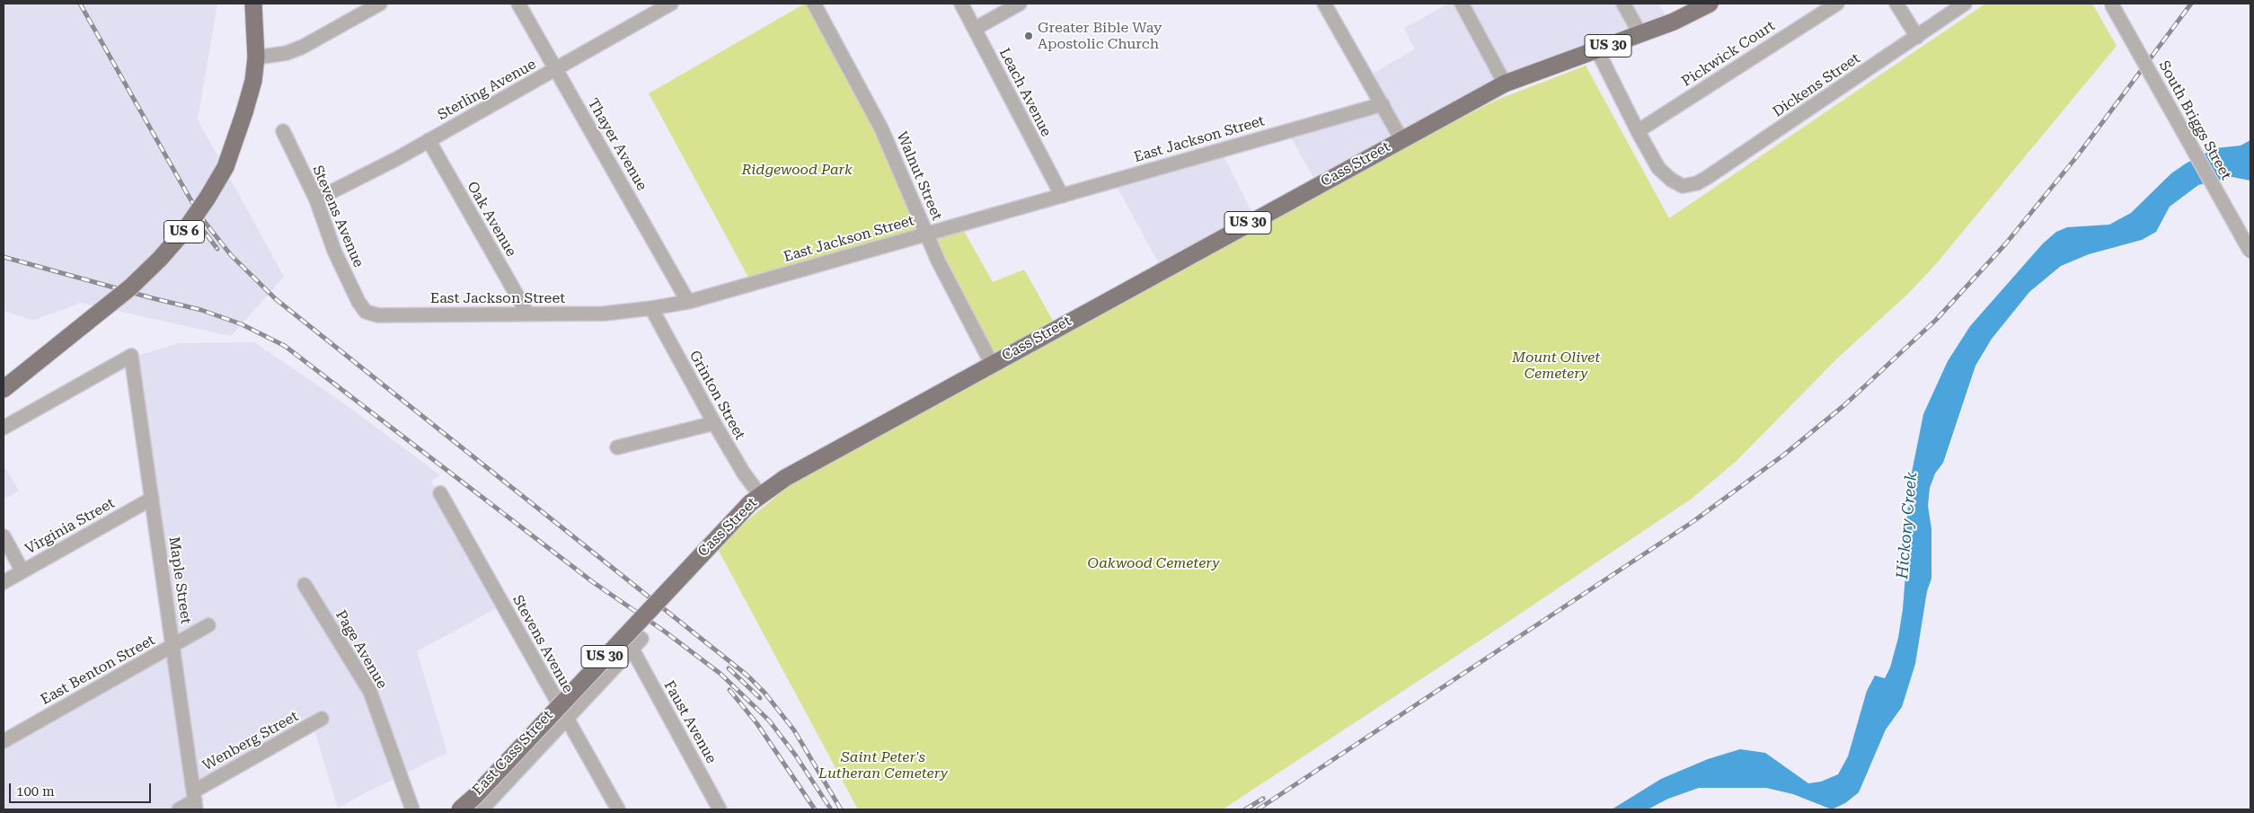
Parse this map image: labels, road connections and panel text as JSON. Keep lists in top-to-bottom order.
{
  "streets": {
    "main road": ["US 30", "Cass Street", "US 6"],
    "street": [
      "Pickwick Court",
      "Dickens Street",
      "Sterling Avenue",
      "Leach Avenue",
      "South Briggs Street",
      "East Jackson Street",
      "Thayer Avenue",
      "Walnut Street",
      "Stevens Avenue",
      "Oak Avenue",
      "Grinton Street",
      "Virginia Street",
      "Maple Street",
      "Page Avenue",
      "East Benton Street",
      "Faust Avenue",
      "Wenberg Street",
      "East Cass Street"
    ]
  },
  "crossings": [
    ["Pickwick Court", "Dickens Street"],
    ["Sterling Avenue", "Thayer Avenue"],
    ["Sterling Avenue", "Stevens Avenue"],
    ["Sterling Avenue", "Oak Avenue"],
    ["Leach Avenue", "East Jackson Street"],
    ["East Jackson Street", "Thayer Avenue"],
    ["East Jackson Street", "Walnut Street"],
    ["East Jackson Street", "Stevens Avenue"],
    ["East Jackson Street", "Oak Avenue"],
    ["East Jackson Street", "Grinton Street"],
    ["Cass Street", "Walnut Street"],
    ["Cass Street", "Grinton Street"],
    ["Stevens Avenue", "East Cass Street"],
    ["Virginia Street", "Maple Street"],
    ["Maple Street", "East Benton Street"],
    ["Maple Street", "Wenberg Street"],
    ["Faust Avenue", "East Cass Street"]
  ],
  "water": ["Hickory Creek"],
  "parks": [
    "Ridgewood Park",
    "Mount Olivet Cemetery",
    "Oakwood Cemetery",
    "Saint Peter's Lutheran Cemetery"
  ],
  "places": ["Greater Bible Way Apostolic Church"],
  "scale_bar": "100 m"
}
